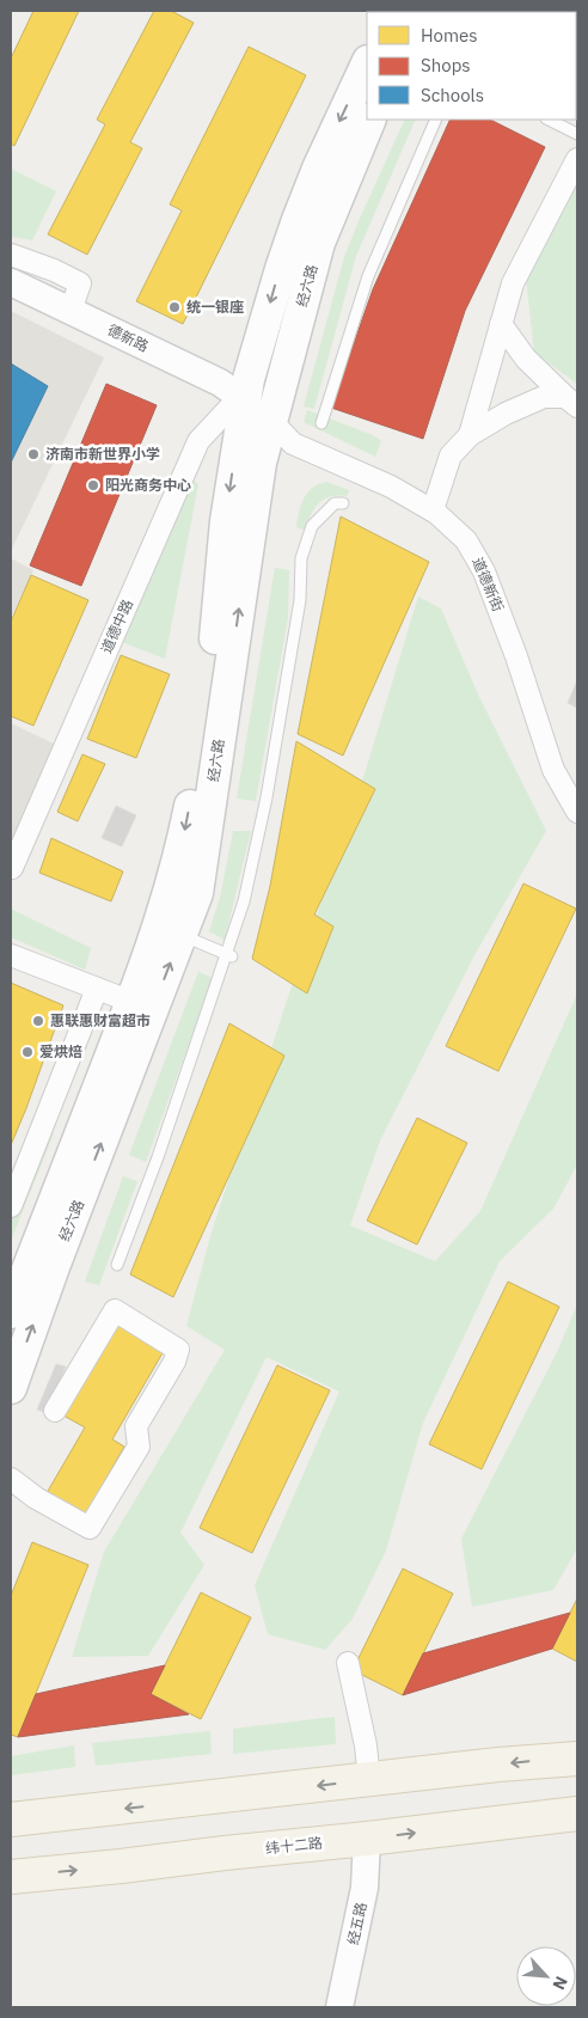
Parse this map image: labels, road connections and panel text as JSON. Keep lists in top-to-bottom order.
{
  "streets": {
    "main road": ["经六路", "纬十二路"],
    "street": [
      "德新路",
      "道德新街",
      "道德中路",
      "经五路"
    ]
  },
  "crossings": [
    ["经六路", "德新路"],
    ["经六路", "道德新街"],
    ["经六路", "道德中路"],
    ["德新路", "道德新街"],
    ["德新路", "道德中路"],
    ["道德新街", "道德中路"],
    ["纬十二路", "经五路"]
  ],
  "places": [
    "统一银座",
    "济南市新世界小学",
    "阳光商务中心",
    "惠联惠财富超市",
    "爱烘焙"
  ],
  "legend": ["Homes", "Shops", "Schools"],
  "north": "bottom right"
}
